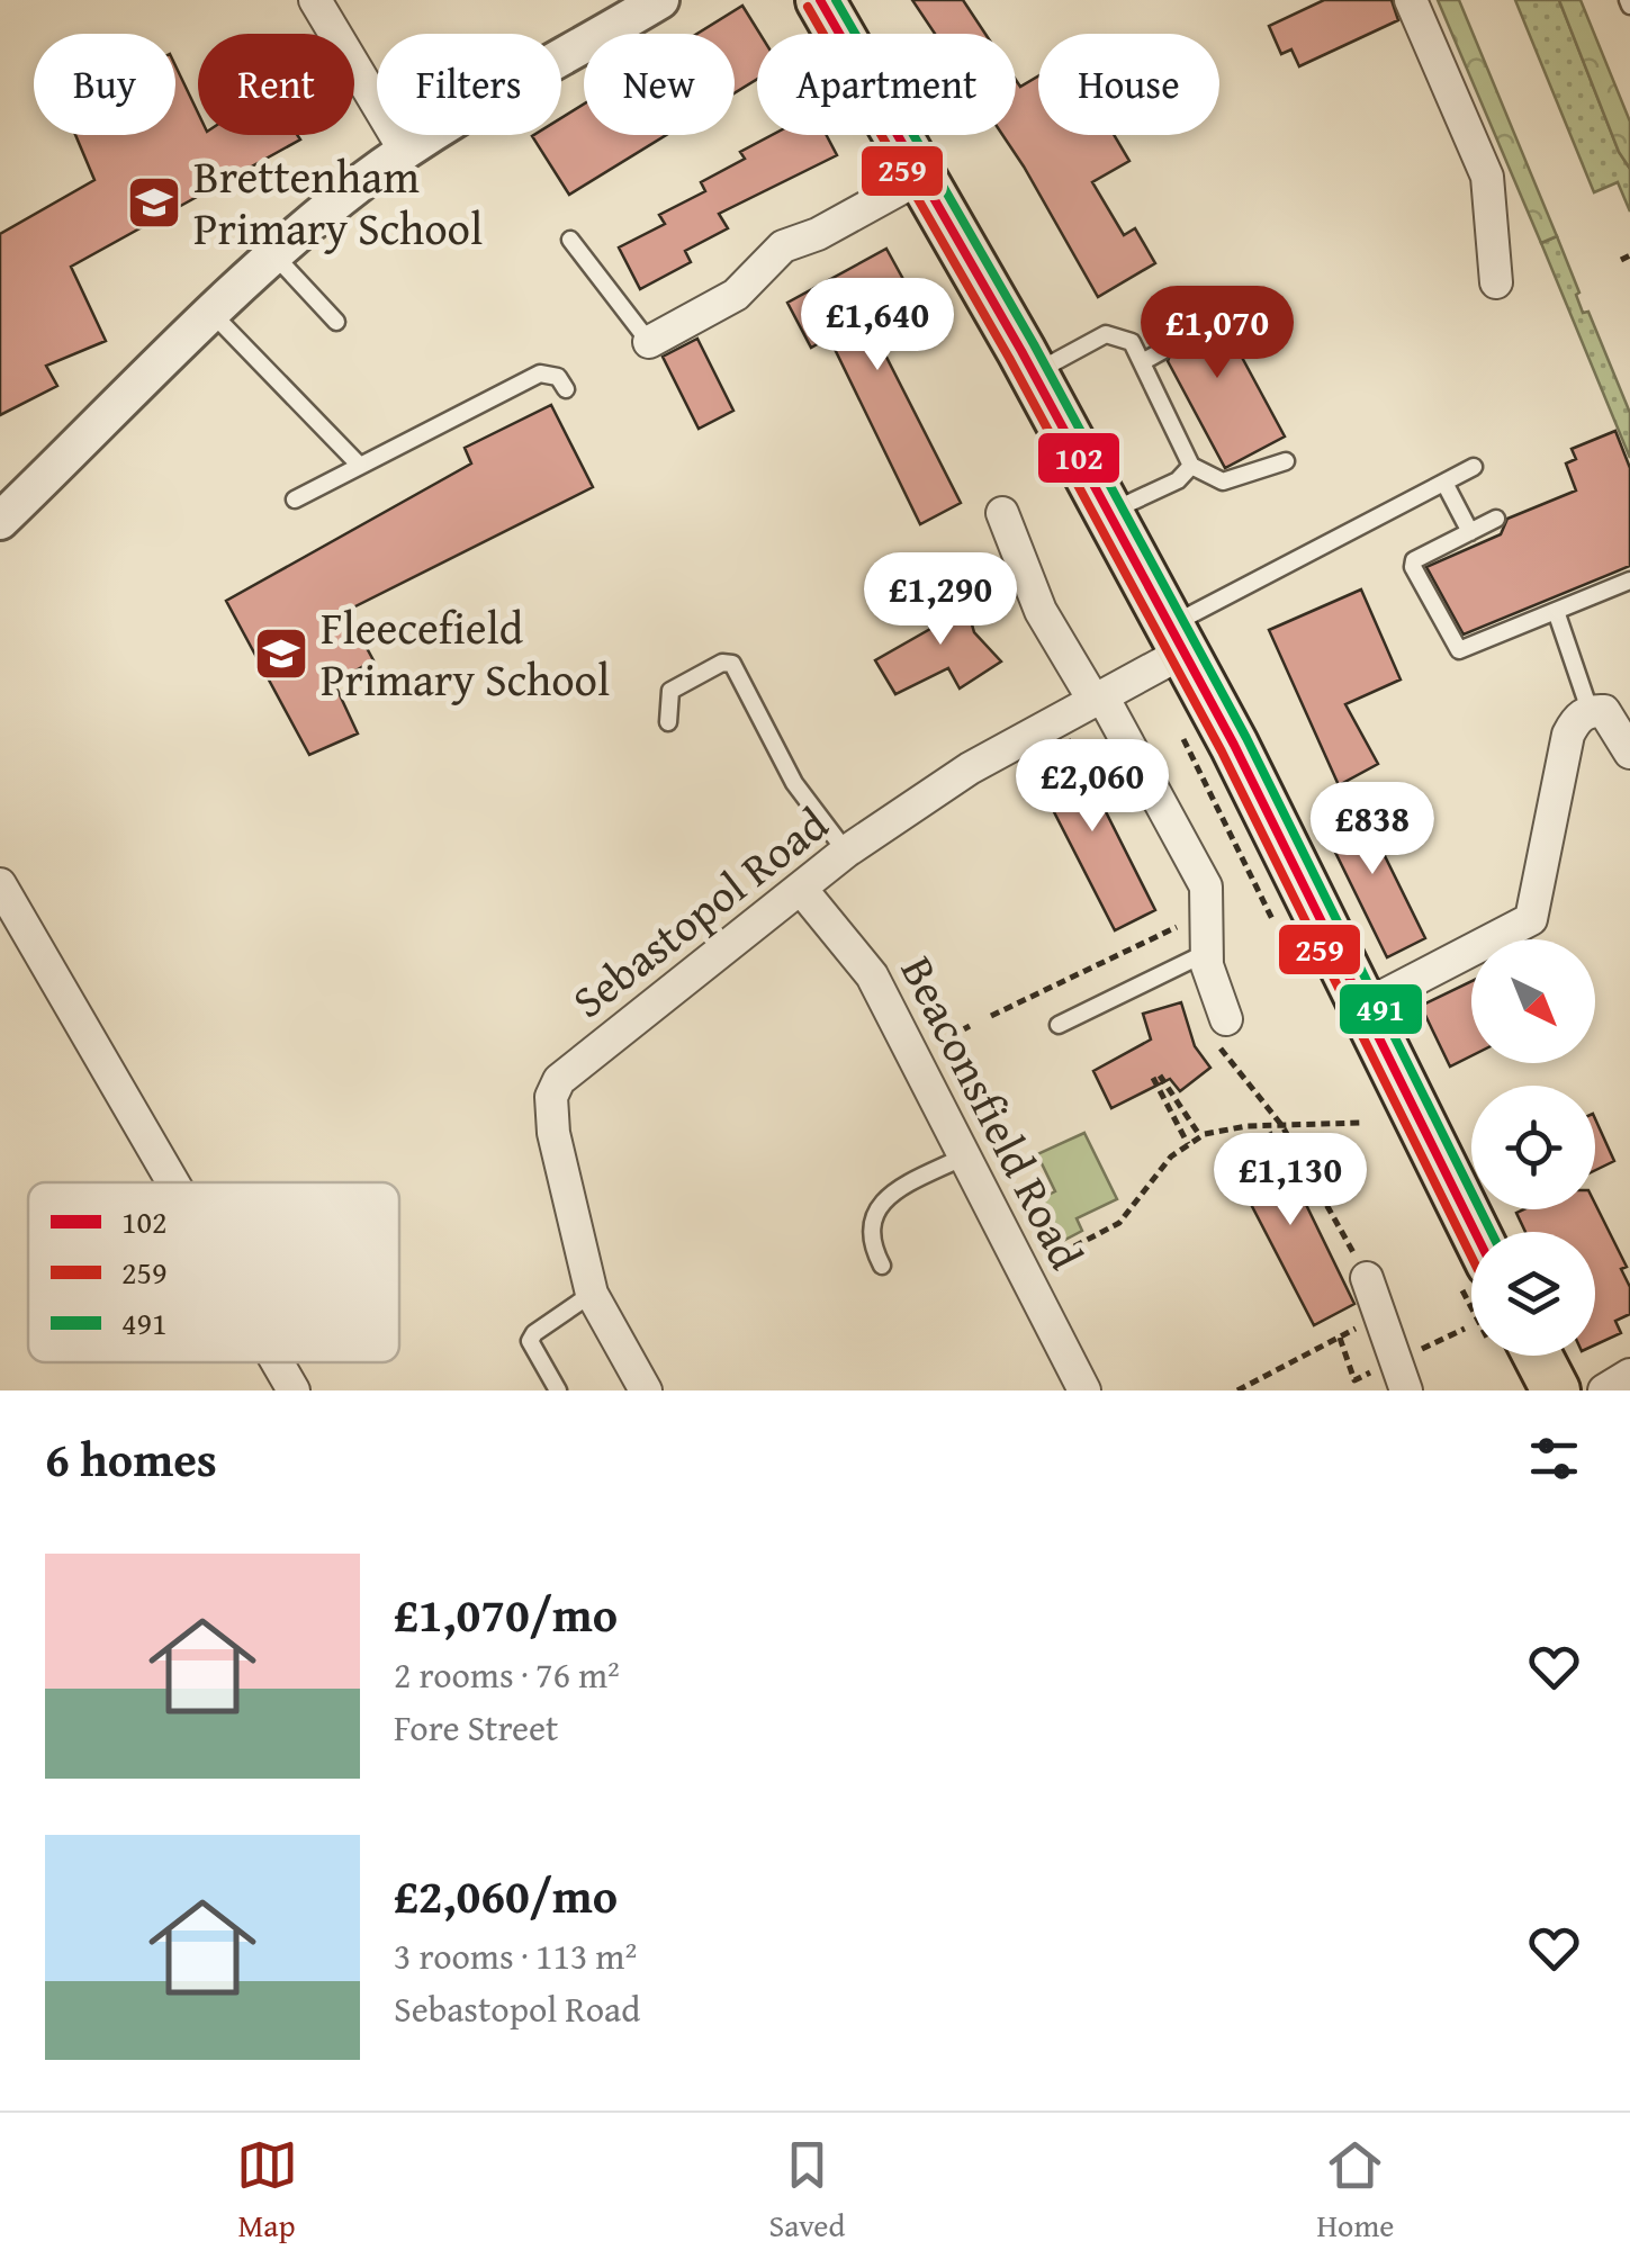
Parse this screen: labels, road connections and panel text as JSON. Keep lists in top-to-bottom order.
{
  "streets": {
    "street": ["Sebastopol Road", "Beaconsfield Road"]
  },
  "crossings": [
    ["Sebastopol Road", "Beaconsfield Road"]
  ],
  "places": {
    "school or university": ["Brettenham Primary School", "Fleecefield Primary School"]
  },
  "lines": ["transit line 102", "transit line 491", "transit line 259"],
  "legend": ["102", "259", "491"],
  "north": "bottom right",
  "page": {
    "chip": [
      "Buy",
      "Rent",
      "Filters",
      "New",
      "Apartment",
      "House"
    ],
    "price": [
      "£1,640",
      "£1,070",
      "£1,290",
      "£2,060",
      "£838",
      "£1,130"
    ],
    "heading": "6 homes",
    "list": [
      {
        "name": "£1,070/mo",
        "note": "2 rooms · 76 m² · Fore Street"
      },
      {
        "name": "£2,060/mo",
        "note": "3 rooms · 113 m² · Sebastopol Road"
      }
    ],
    "tabs": ["Map", "Saved", "Home"]
  }
}
